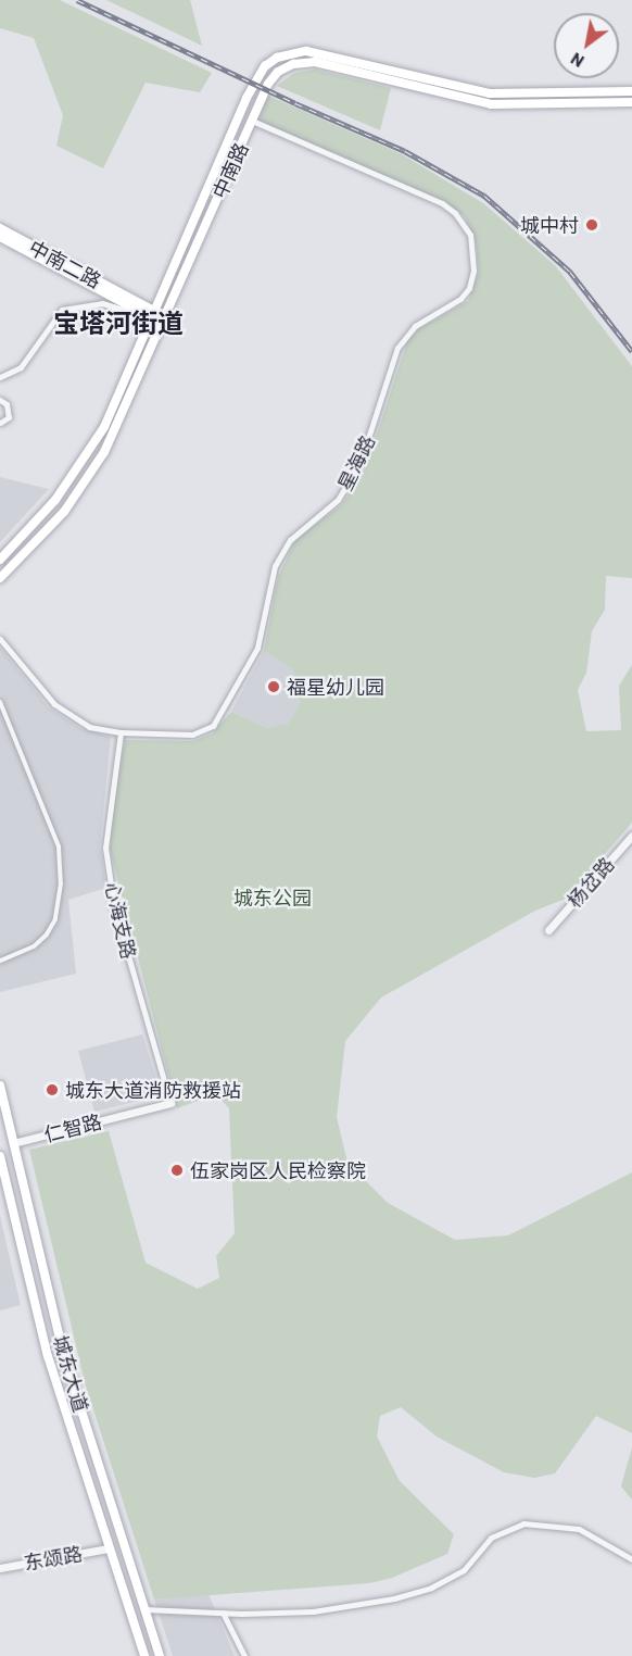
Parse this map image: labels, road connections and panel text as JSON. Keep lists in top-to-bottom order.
{
  "streets": {
    "main road": ["中南路", "中南二路", "城东大道"],
    "street": [
      "星海路",
      "杨岔路",
      "心海支路",
      "仁智路",
      "东颂路"
    ]
  },
  "crossings": [
    ["中南路", "中南二路"],
    ["中南路", "星海路"],
    ["星海路", "心海支路"],
    ["心海支路", "仁智路"],
    ["仁智路", "城东大道"],
    ["城东大道", "东颂路"]
  ],
  "districts": ["宝塔河街道"],
  "parks": ["城东公园"],
  "places": [
    "城中村",
    "福星幼儿园",
    "城东大道消防救援站",
    "伍家岗区人民检察院"
  ],
  "north": "bottom left"
}
